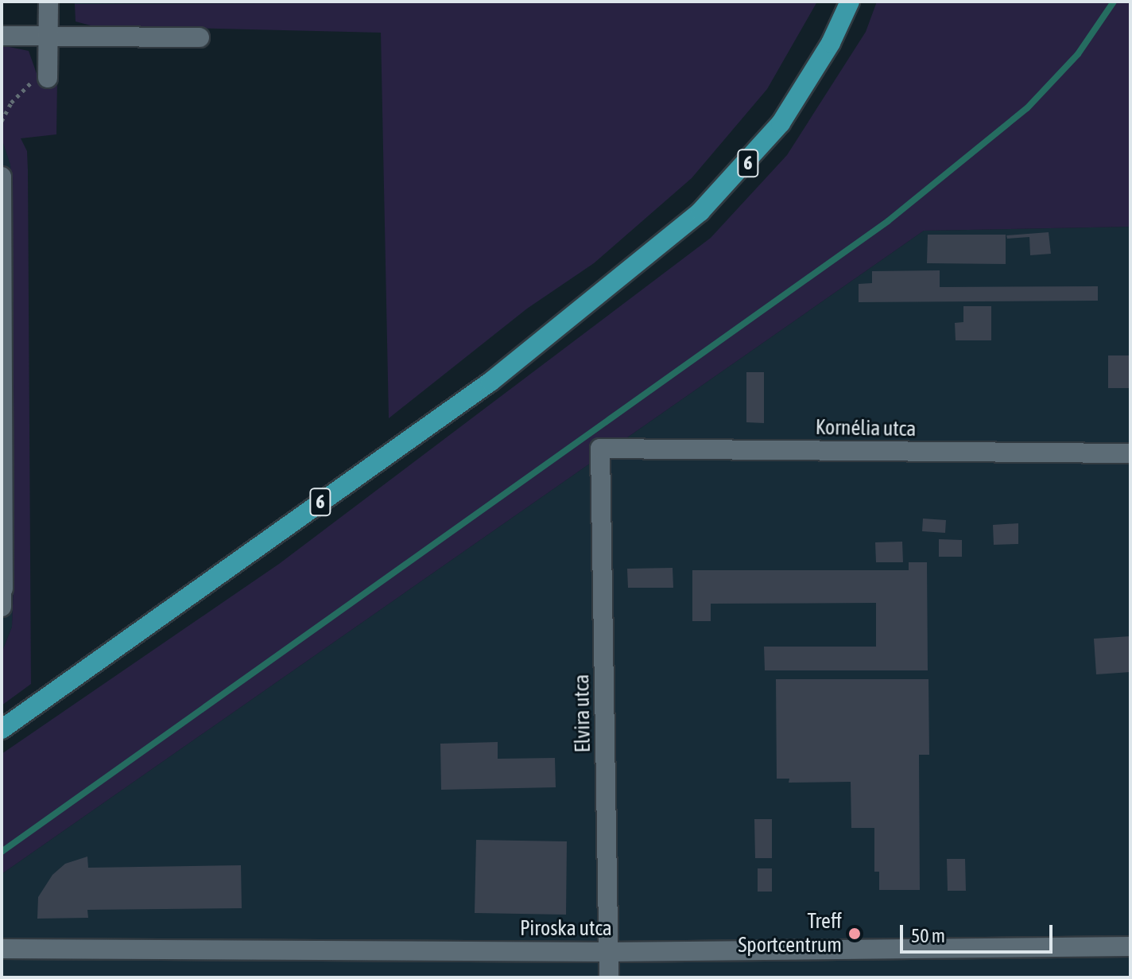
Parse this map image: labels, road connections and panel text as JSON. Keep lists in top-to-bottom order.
{
  "streets": {
    "main road": ["6"],
    "street": ["Kornélia utca", "Elvira utca", "Piroska utca"]
  },
  "crossings": [
    ["Kornélia utca", "Elvira utca"],
    ["Elvira utca", "Piroska utca"]
  ],
  "places": ["Treff Sportcentrum"],
  "scale_bar": "50 m"
}
